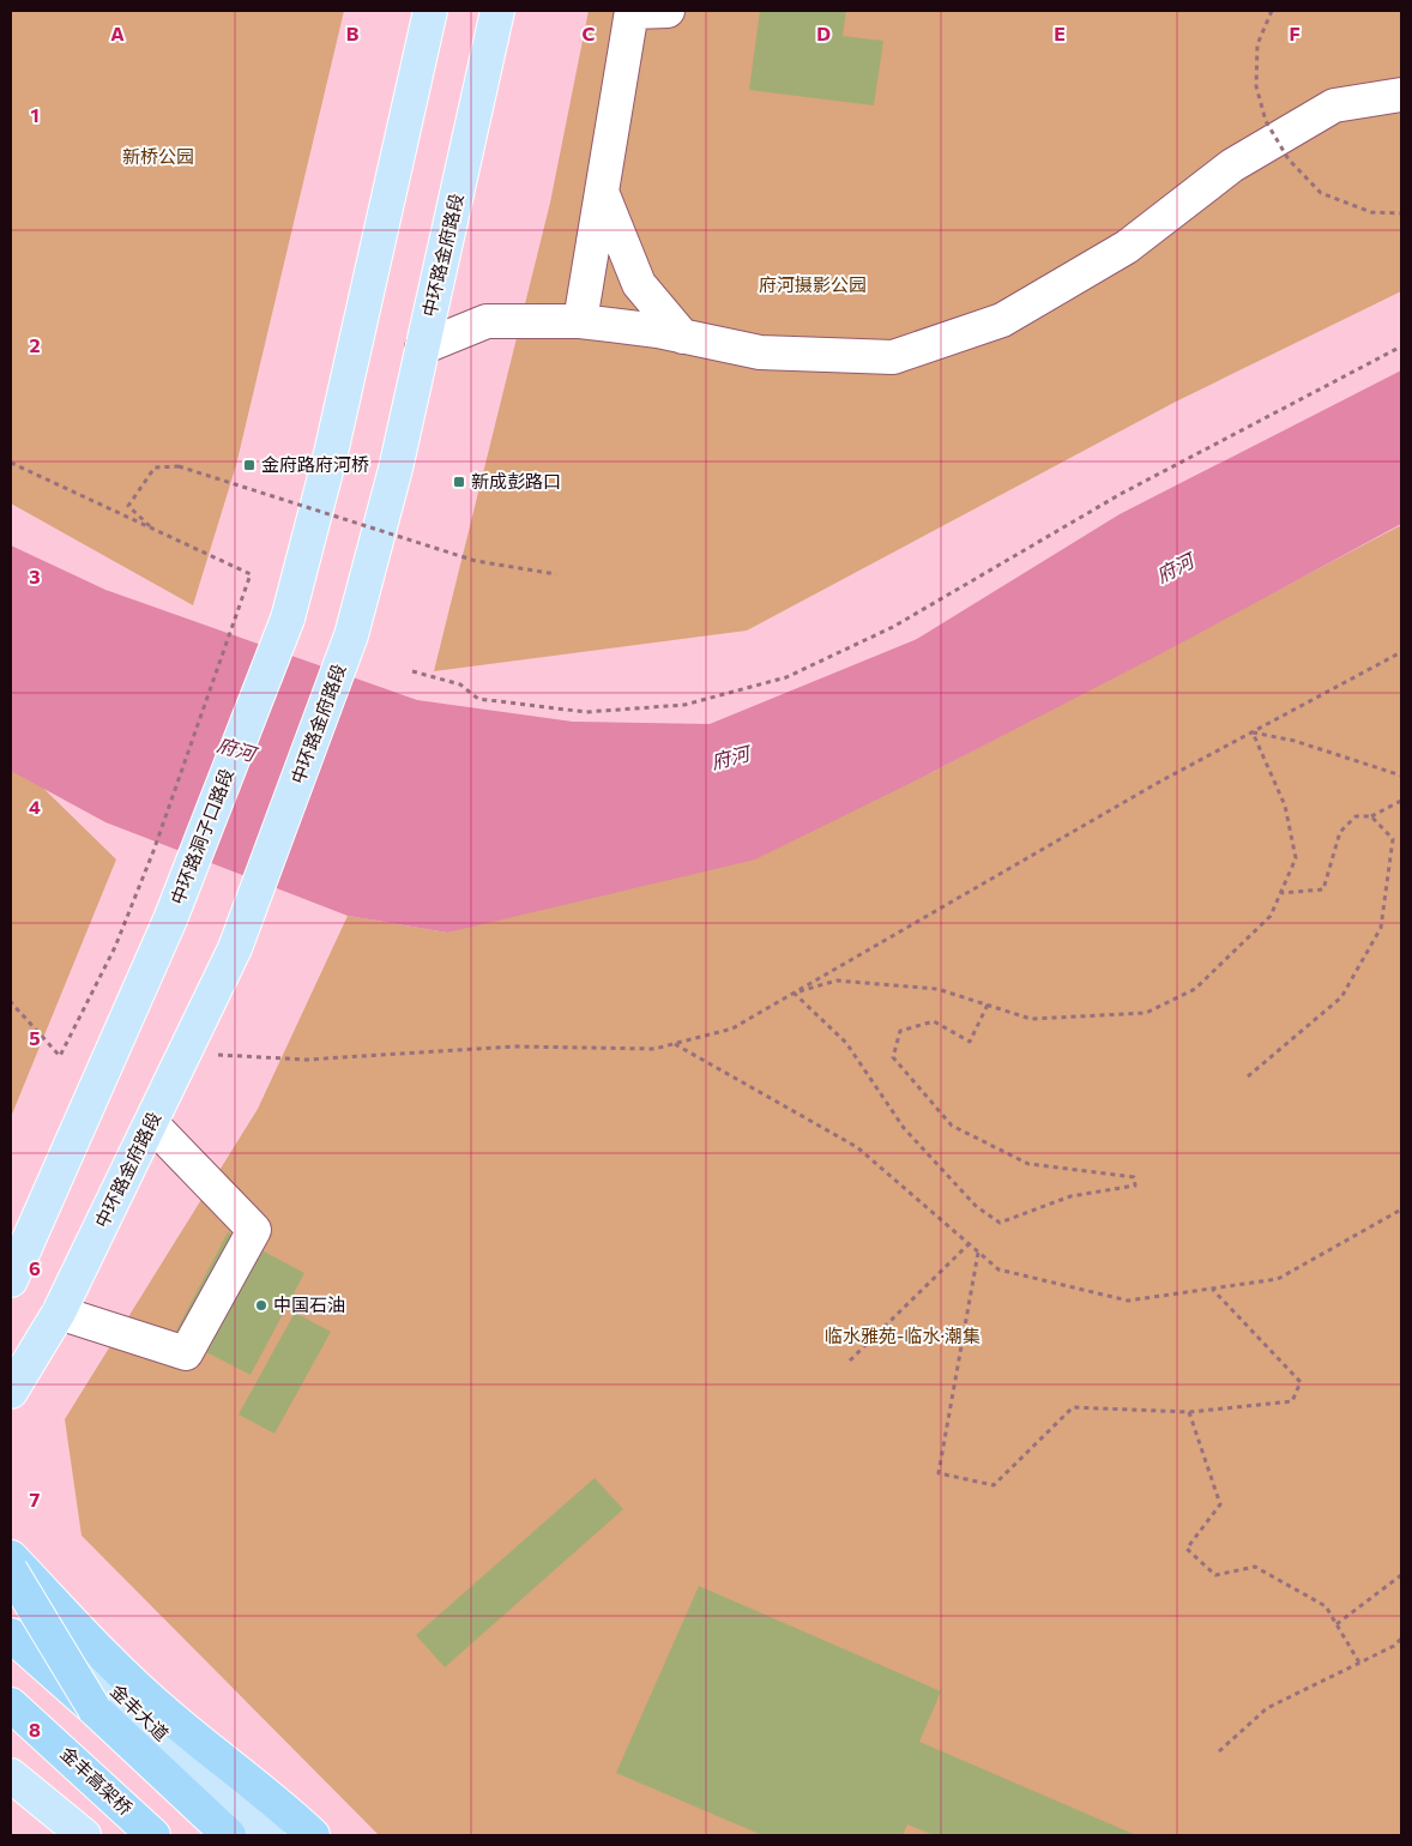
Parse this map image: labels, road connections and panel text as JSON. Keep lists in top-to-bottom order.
{
  "streets": {
    "highway": ["金丰大道", "金丰高架桥"],
    "main road": ["中环路金府路段", "中环路洞子口路段"]
  },
  "water": ["府河"],
  "parks": ["新桥公园", "府河摄影公园", "临水雅苑-临水·潮集"],
  "places": {
    "transit": ["金府路府河桥", "新成彭路口"],
    "other": ["中国石油"]
  },
  "grid": {
    "columns": [
      "A",
      "B",
      "C",
      "D",
      "E",
      "F"
    ],
    "rows": [
      "1",
      "2",
      "3",
      "4",
      "5",
      "6",
      "7",
      "8"
    ]
  }
}
